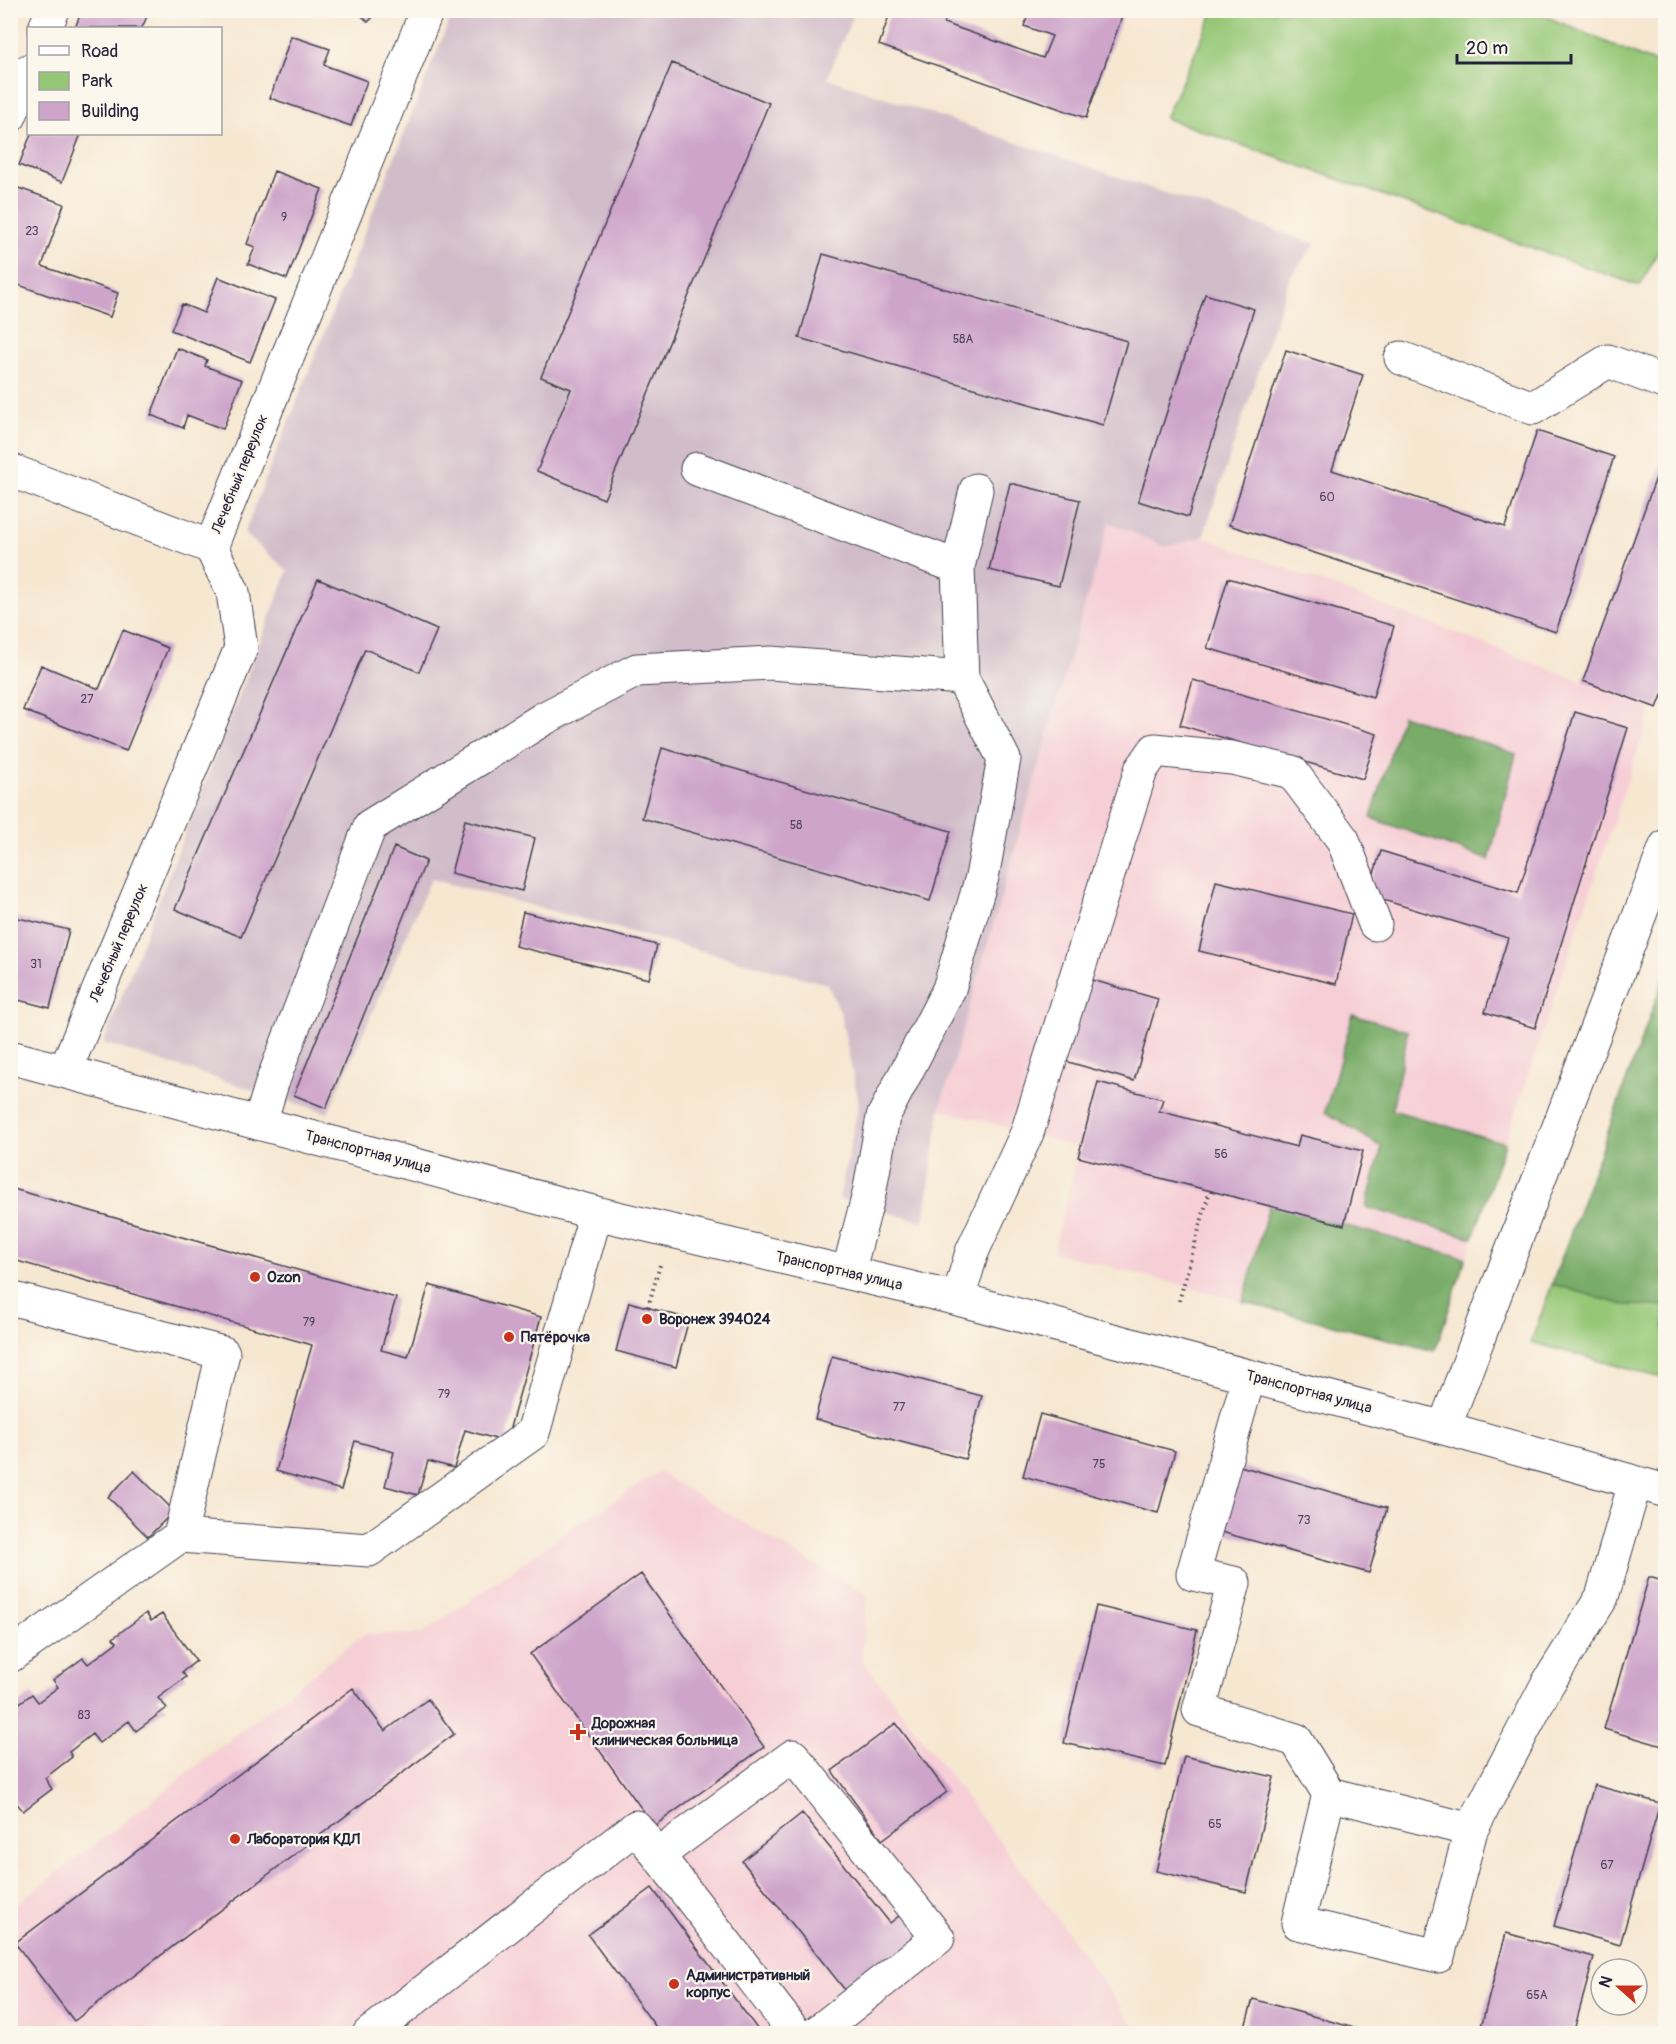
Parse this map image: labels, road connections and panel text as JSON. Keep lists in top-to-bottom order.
{
  "streets": {
    "street": ["Лечебный переулок", "Транспортная улица"]
  },
  "crossings": [
    ["Лечебный переулок", "Транспортная улица"]
  ],
  "places": {
    "other": [
      "Ozon",
      "Воронеж 394024",
      "Пятёрочка",
      "Лаборатория КДЛ",
      "Административный корпус"
    ],
    "health": ["Дорожная клиническая больница"]
  },
  "house_numbers": [
    "9",
    "23",
    "58А",
    "60",
    "27",
    "58",
    "31",
    "56",
    "79",
    "79",
    "77",
    "75",
    "73",
    "83",
    "65",
    "67",
    "65А"
  ],
  "legend": ["Road", "Park", "Building"],
  "scale_bar": "20 m",
  "north": "left"
}
